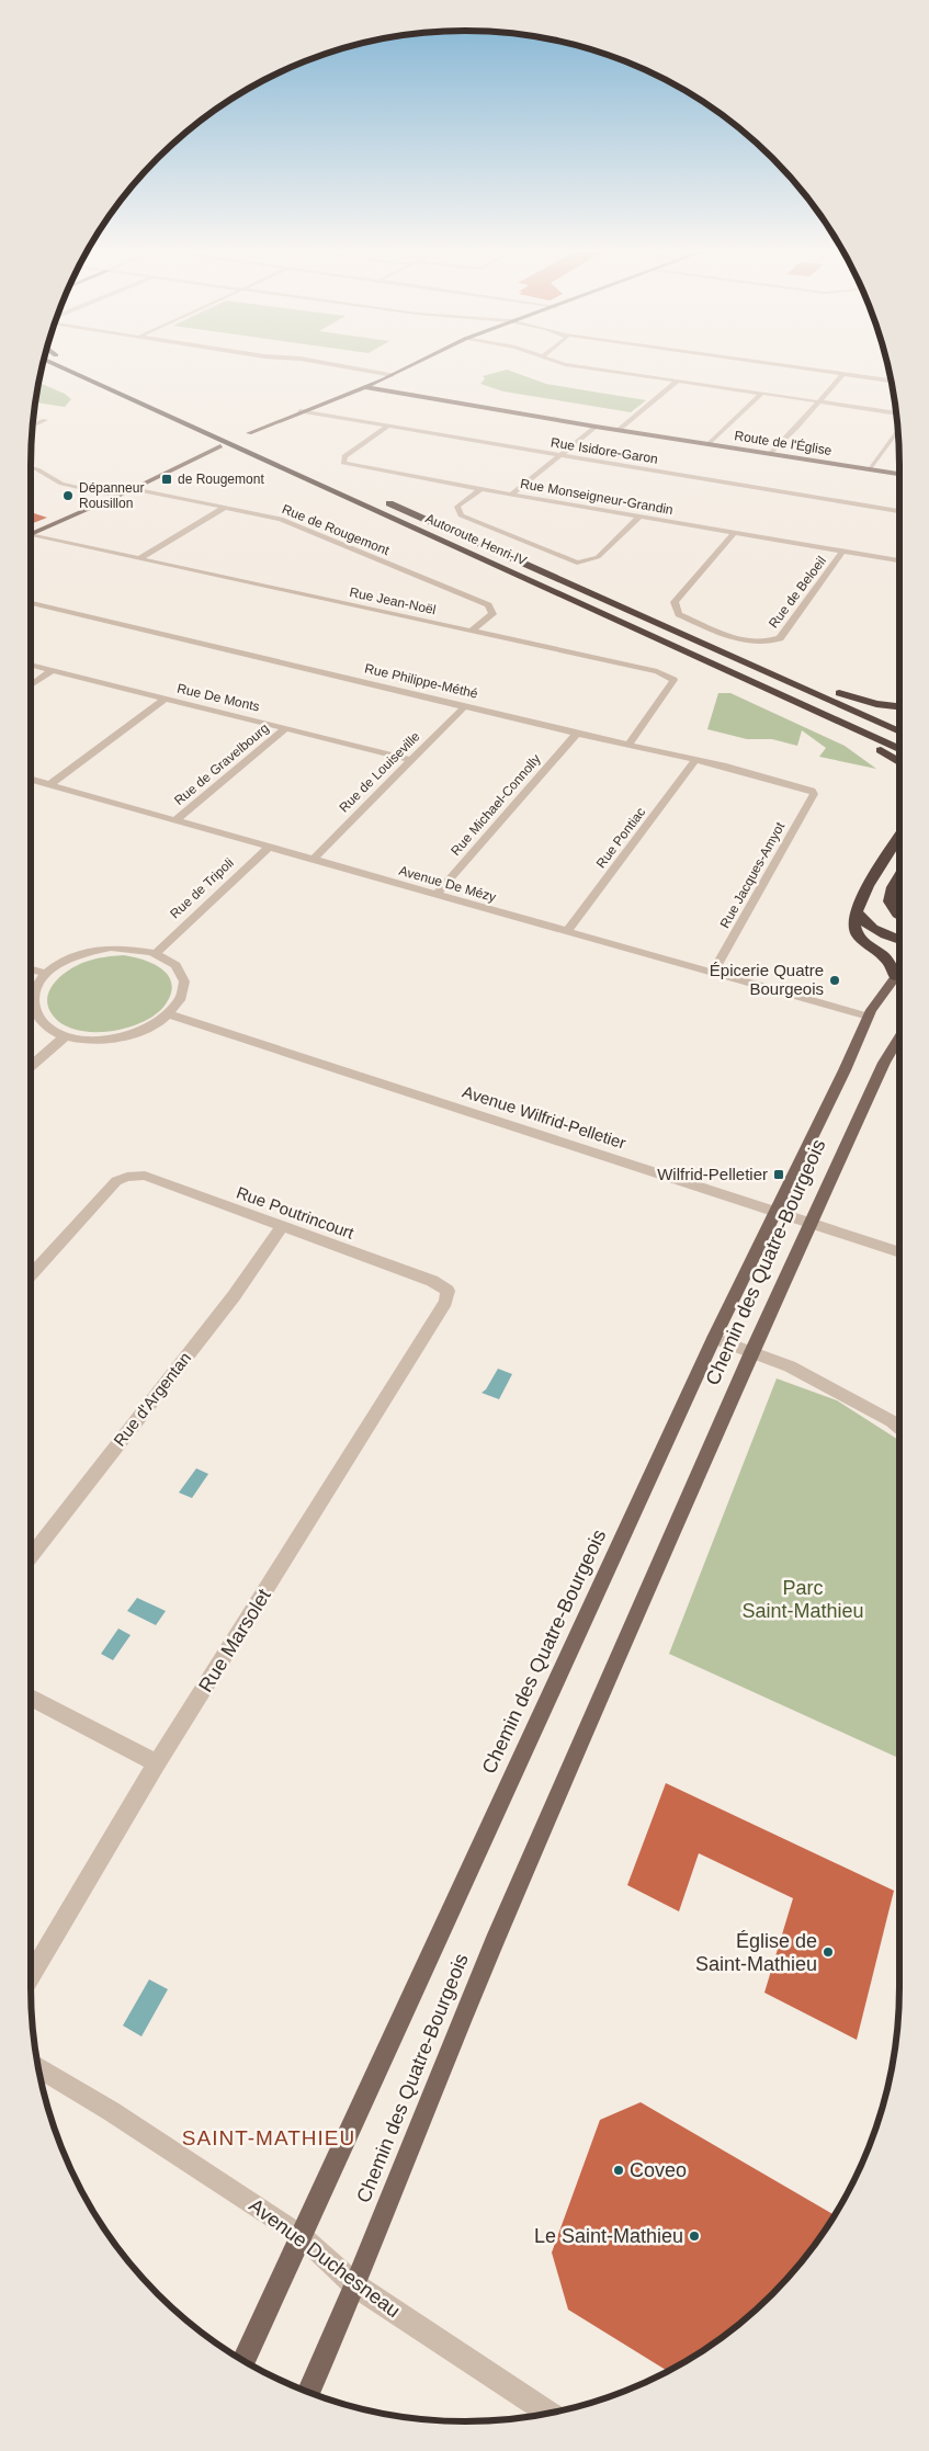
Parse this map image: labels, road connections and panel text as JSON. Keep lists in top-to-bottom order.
{
  "streets": {
    "highway": ["Autoroute Henri-IV"],
    "main road": ["Route de l'Église", "Chemin des Quatre-Bourgeois"],
    "street": [
      "Rue Isidore-Garon",
      "Rue Monseigneur-Grandin",
      "Rue de Rougemont",
      "Rue de Beloeil",
      "Rue Jean-Noël",
      "Rue Philippe-Méthé",
      "Rue De Monts",
      "Rue de Gravelbourg",
      "Rue de Louiseville",
      "Rue Michael-Connolly",
      "Rue Pontiac",
      "Rue Jacques-Amyot",
      "Avenue De Mézy",
      "Rue de Tripoli",
      "Avenue Wilfrid-Pelletier",
      "Rue Poutrincourt",
      "Rue d'Argentan",
      "Rue Marsolet",
      "Avenue Duchesneau"
    ]
  },
  "crossings": [
    ["Rue Isidore-Garon", "Rue Monseigneur-Grandin"],
    ["Rue Monseigneur-Grandin", "Rue de Beloeil"],
    ["Rue de Rougemont", "Rue Jean-Noël"],
    ["Rue Jean-Noël", "Rue Philippe-Méthé"],
    ["Rue Philippe-Méthé", "Rue de Louiseville"],
    ["Rue Philippe-Méthé", "Rue Michael-Connolly"],
    ["Rue Philippe-Méthé", "Rue Pontiac"],
    ["Rue Philippe-Méthé", "Rue Jacques-Amyot"],
    ["Rue De Monts", "Rue de Gravelbourg"],
    ["Rue De Monts", "Rue de Louiseville"],
    ["Rue de Gravelbourg", "Avenue De Mézy"],
    ["Rue de Louiseville", "Avenue De Mézy"],
    ["Rue Michael-Connolly", "Avenue De Mézy"],
    ["Rue Pontiac", "Avenue De Mézy"],
    ["Rue Jacques-Amyot", "Avenue De Mézy"],
    ["Avenue De Mézy", "Rue de Tripoli"],
    ["Avenue De Mézy", "Chemin des Quatre-Bourgeois"],
    ["Rue de Tripoli", "Avenue Wilfrid-Pelletier"],
    ["Avenue Wilfrid-Pelletier", "Chemin des Quatre-Bourgeois"],
    ["Rue Poutrincourt", "Rue d'Argentan"],
    ["Rue Poutrincourt", "Rue Marsolet"],
    ["Chemin des Quatre-Bourgeois", "Avenue Duchesneau"]
  ],
  "districts": ["SAINT-MATHIEU"],
  "parks": ["Parc Saint-Mathieu"],
  "places": {
    "transit": ["de Rougemont", "Wilfrid-Pelletier"],
    "other": [
      "Dépanneur Rousillon",
      "Épicerie Quatre Bourgeois",
      "Église de Saint-Mathieu",
      "Coveo",
      "Le Saint-Mathieu"
    ]
  }
}
